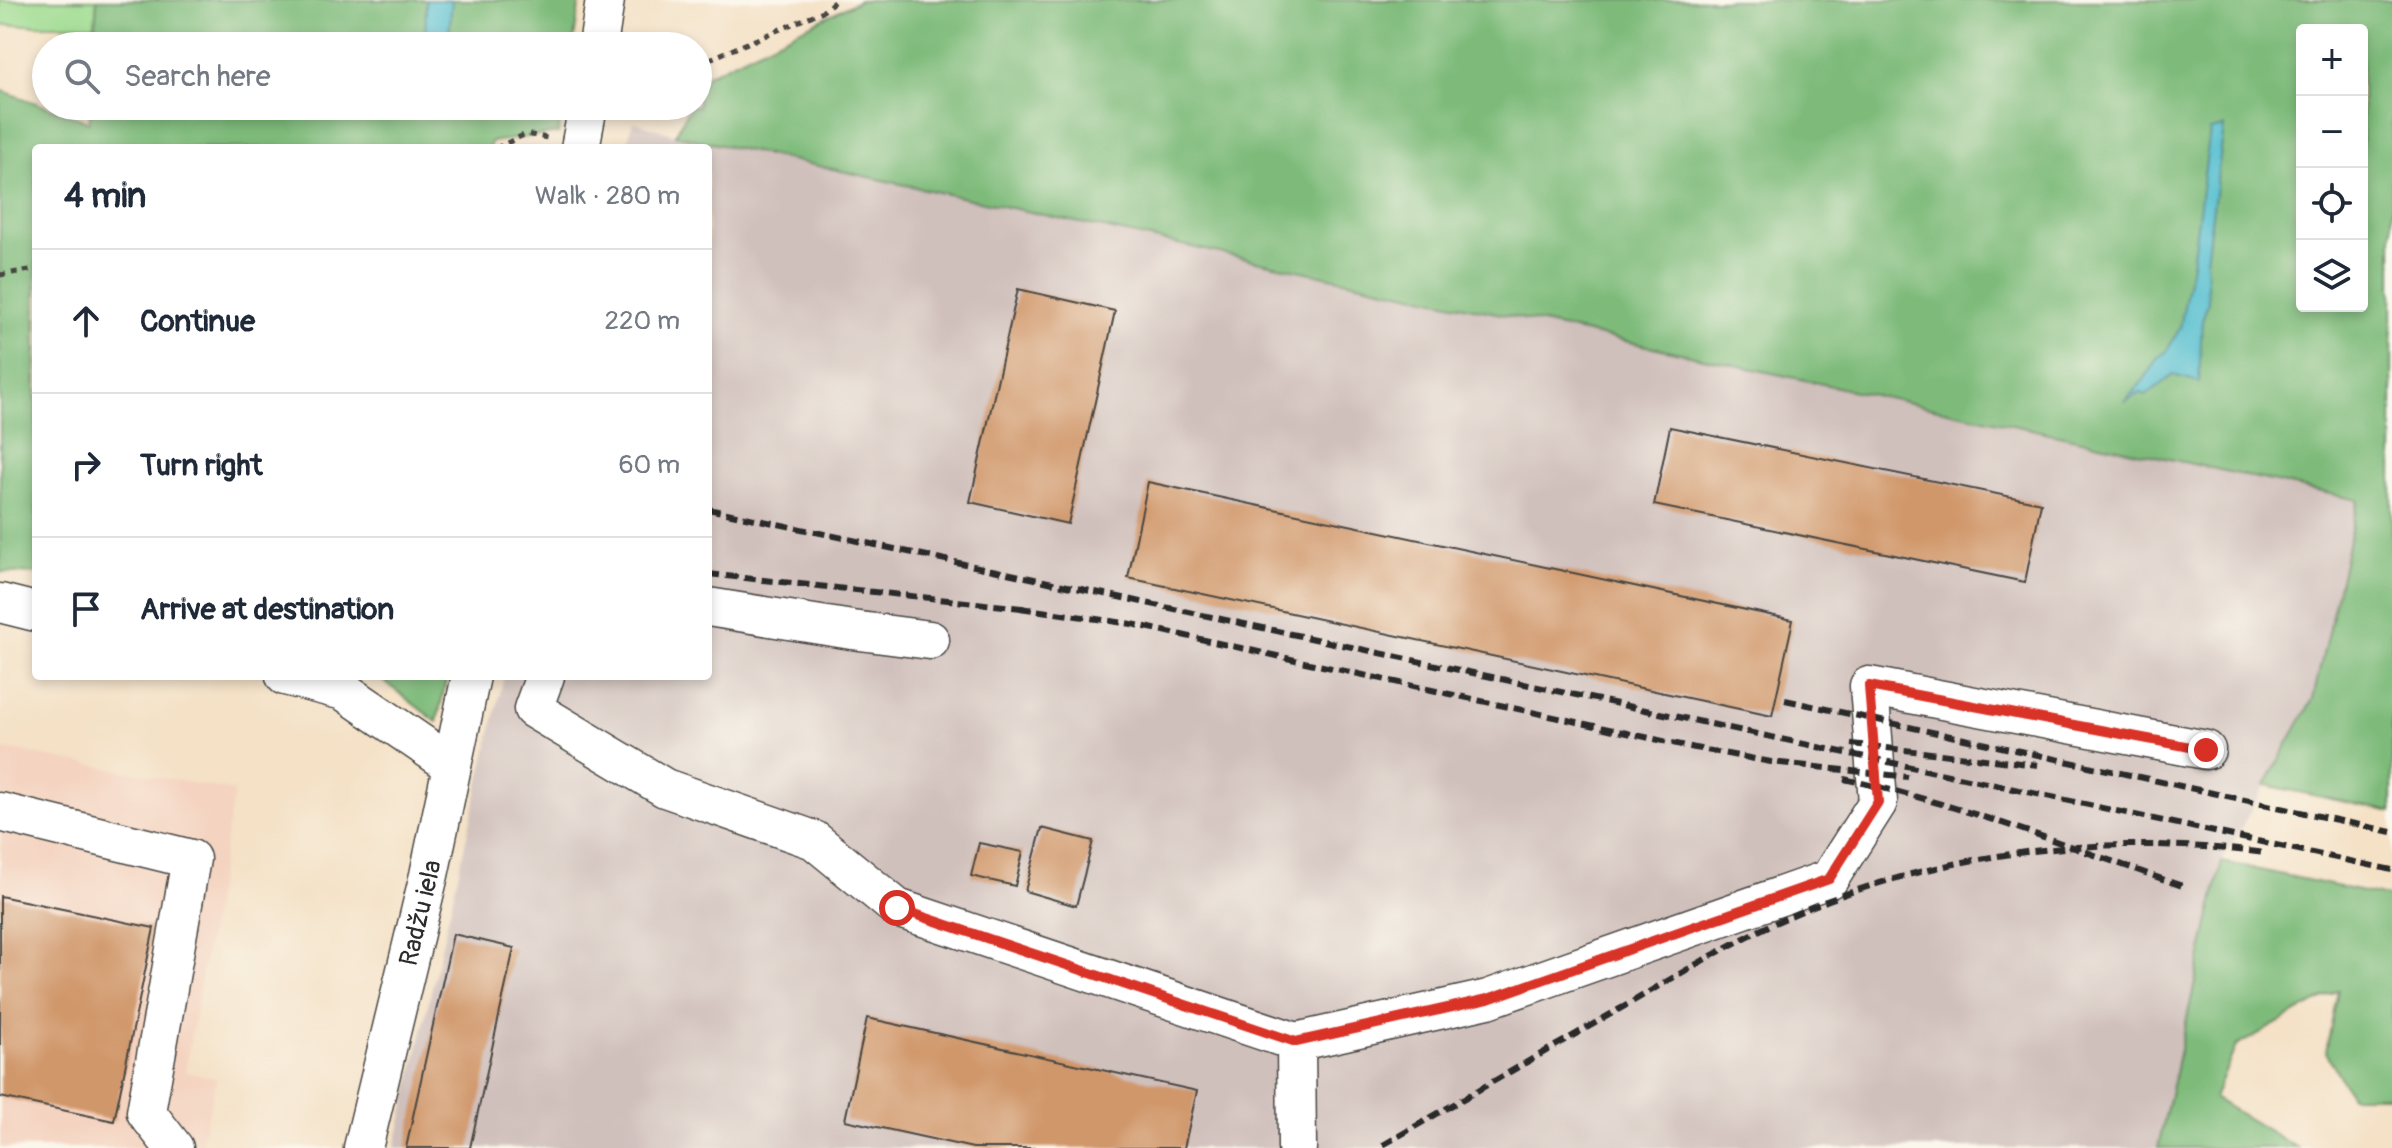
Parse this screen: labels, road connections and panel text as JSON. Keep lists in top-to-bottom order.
{
  "streets": {
    "street": ["Radžu iela"]
  },
  "page": {
    "map_buttons": ["+", "−"],
    "search": "Search here",
    "heading": ["4 min", "Walk · 280 m"],
    "list": [
      ["Continue", "220 m"],
      ["Turn right", "60 m"],
      "Arrive at destination"
    ]
  }
}
